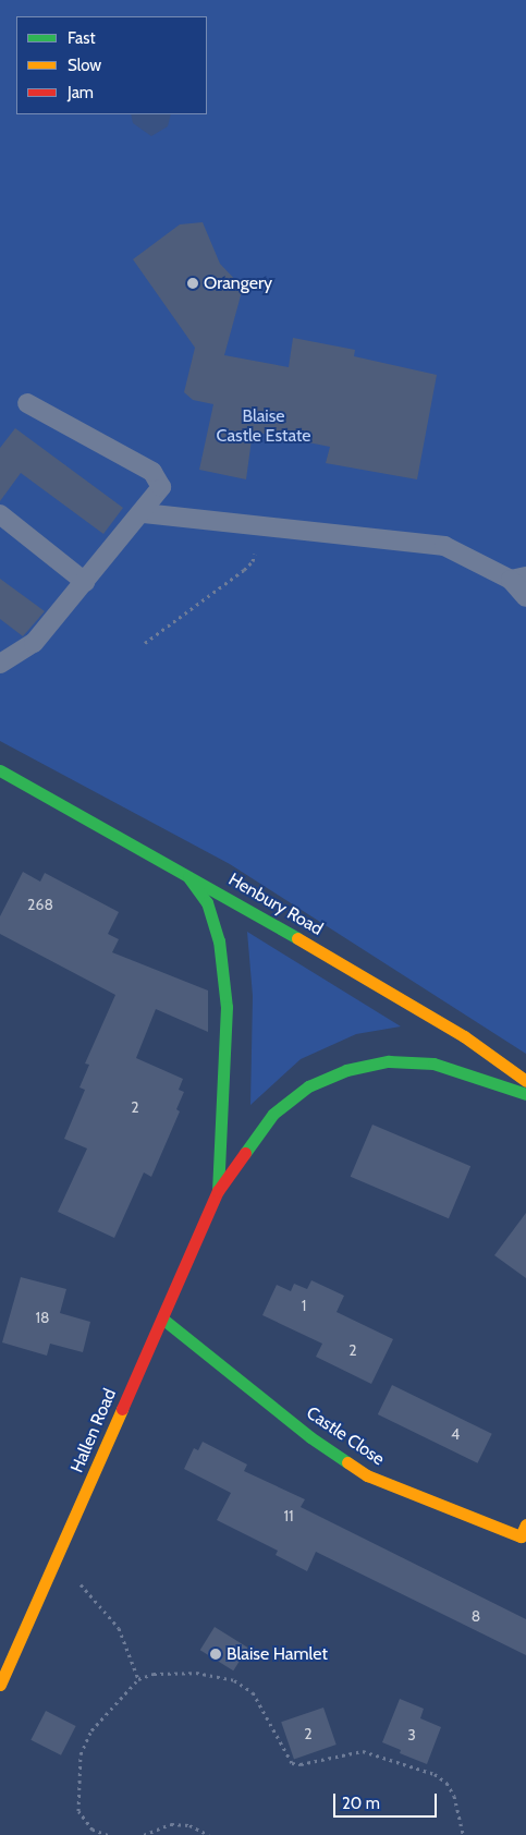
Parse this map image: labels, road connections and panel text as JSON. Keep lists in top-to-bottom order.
{
  "streets": {
    "main road": ["Henbury Road", "Hallen Road", "Castle Close"]
  },
  "crossings": [
    ["Henbury Road", "Hallen Road"],
    ["Hallen Road", "Castle Close"]
  ],
  "parks": ["Blaise Castle Estate"],
  "places": ["Orangery", "Blaise Hamlet"],
  "house_numbers": [
    "268",
    "2",
    "1",
    "18",
    "2",
    "4",
    "11",
    "8",
    "2",
    "3"
  ],
  "legend": ["Fast", "Slow", "Jam"],
  "scale_bar": "20 m"
}
